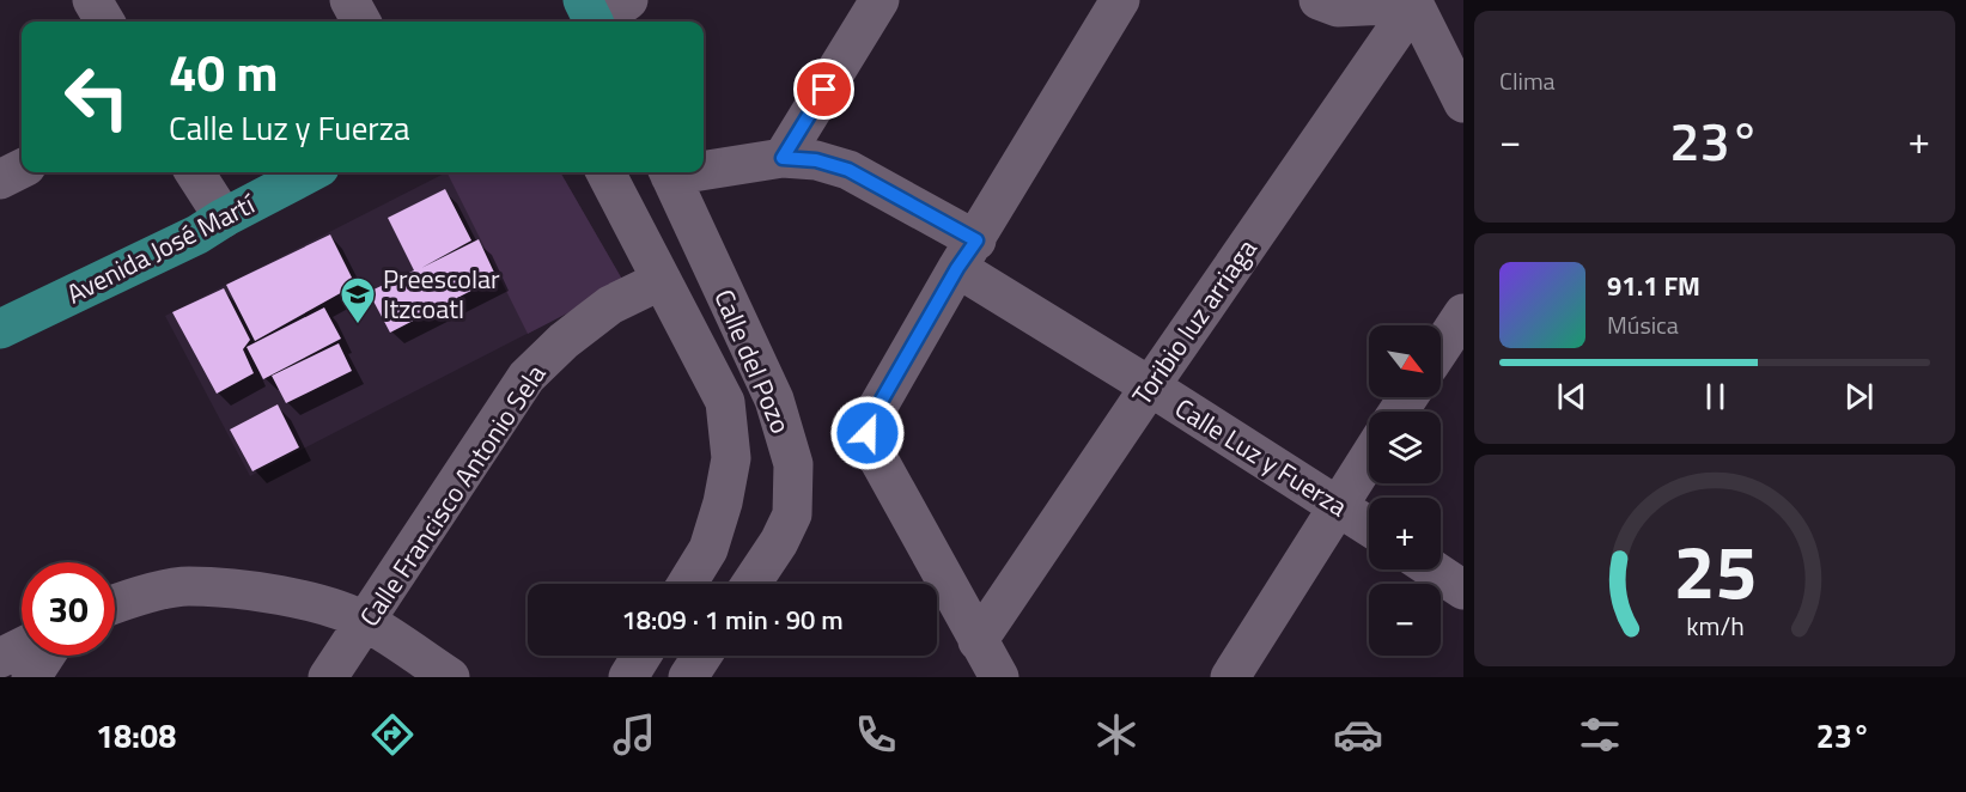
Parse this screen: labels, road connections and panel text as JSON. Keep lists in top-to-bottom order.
{
  "streets": {
    "main road": ["Avenida José Martí"],
    "street": [
      "Toribio luz arriaga",
      "Calle del Pozo",
      "Calle Luz y Fuerza",
      "Calle Francisco Antonio Sela"
    ]
  },
  "crossings": [
    ["Toribio luz arriaga", "Calle Luz y Fuerza"]
  ],
  "places": {
    "school or university": ["Preescolar Itzcoatl"]
  },
  "north": "bottom right",
  "page": {
    "tile": "Clima",
    "turn": ["40 m", "Calle Luz y Fuerza"],
    "heat": ["−", "23°", "+"],
    "song": ["91.1 FM", "Música"],
    "map_buttons": ["+", "−"],
    "limit": "30",
    "trip": "18:09 · 1 min · 90 m",
    "tabs": ["18:08", "23°"],
    "gauge": ["25", "km/h"]
  }
}
